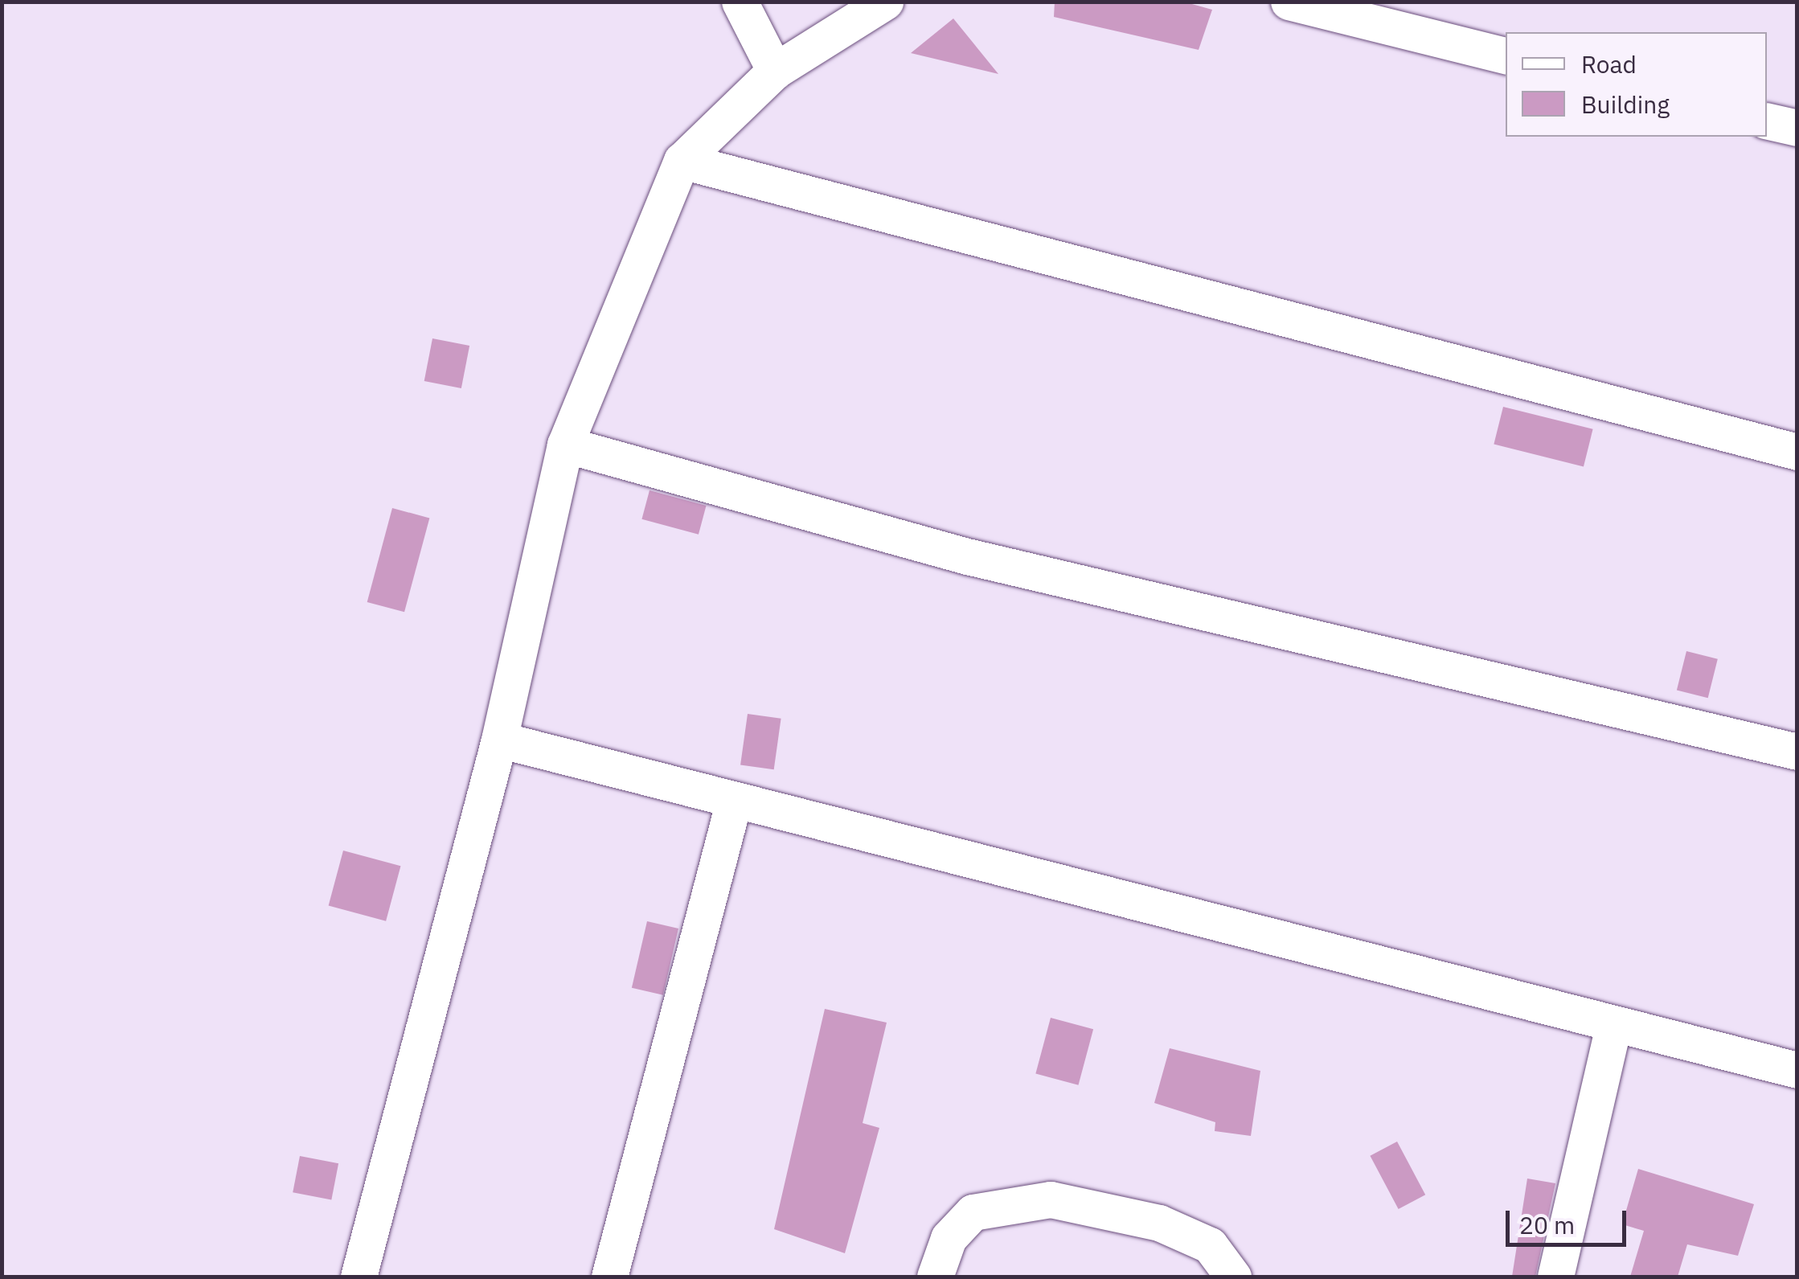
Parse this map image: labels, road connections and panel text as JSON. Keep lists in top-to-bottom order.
{
  "legend": ["Road", "Building"],
  "scale_bar": "20 m"
}
